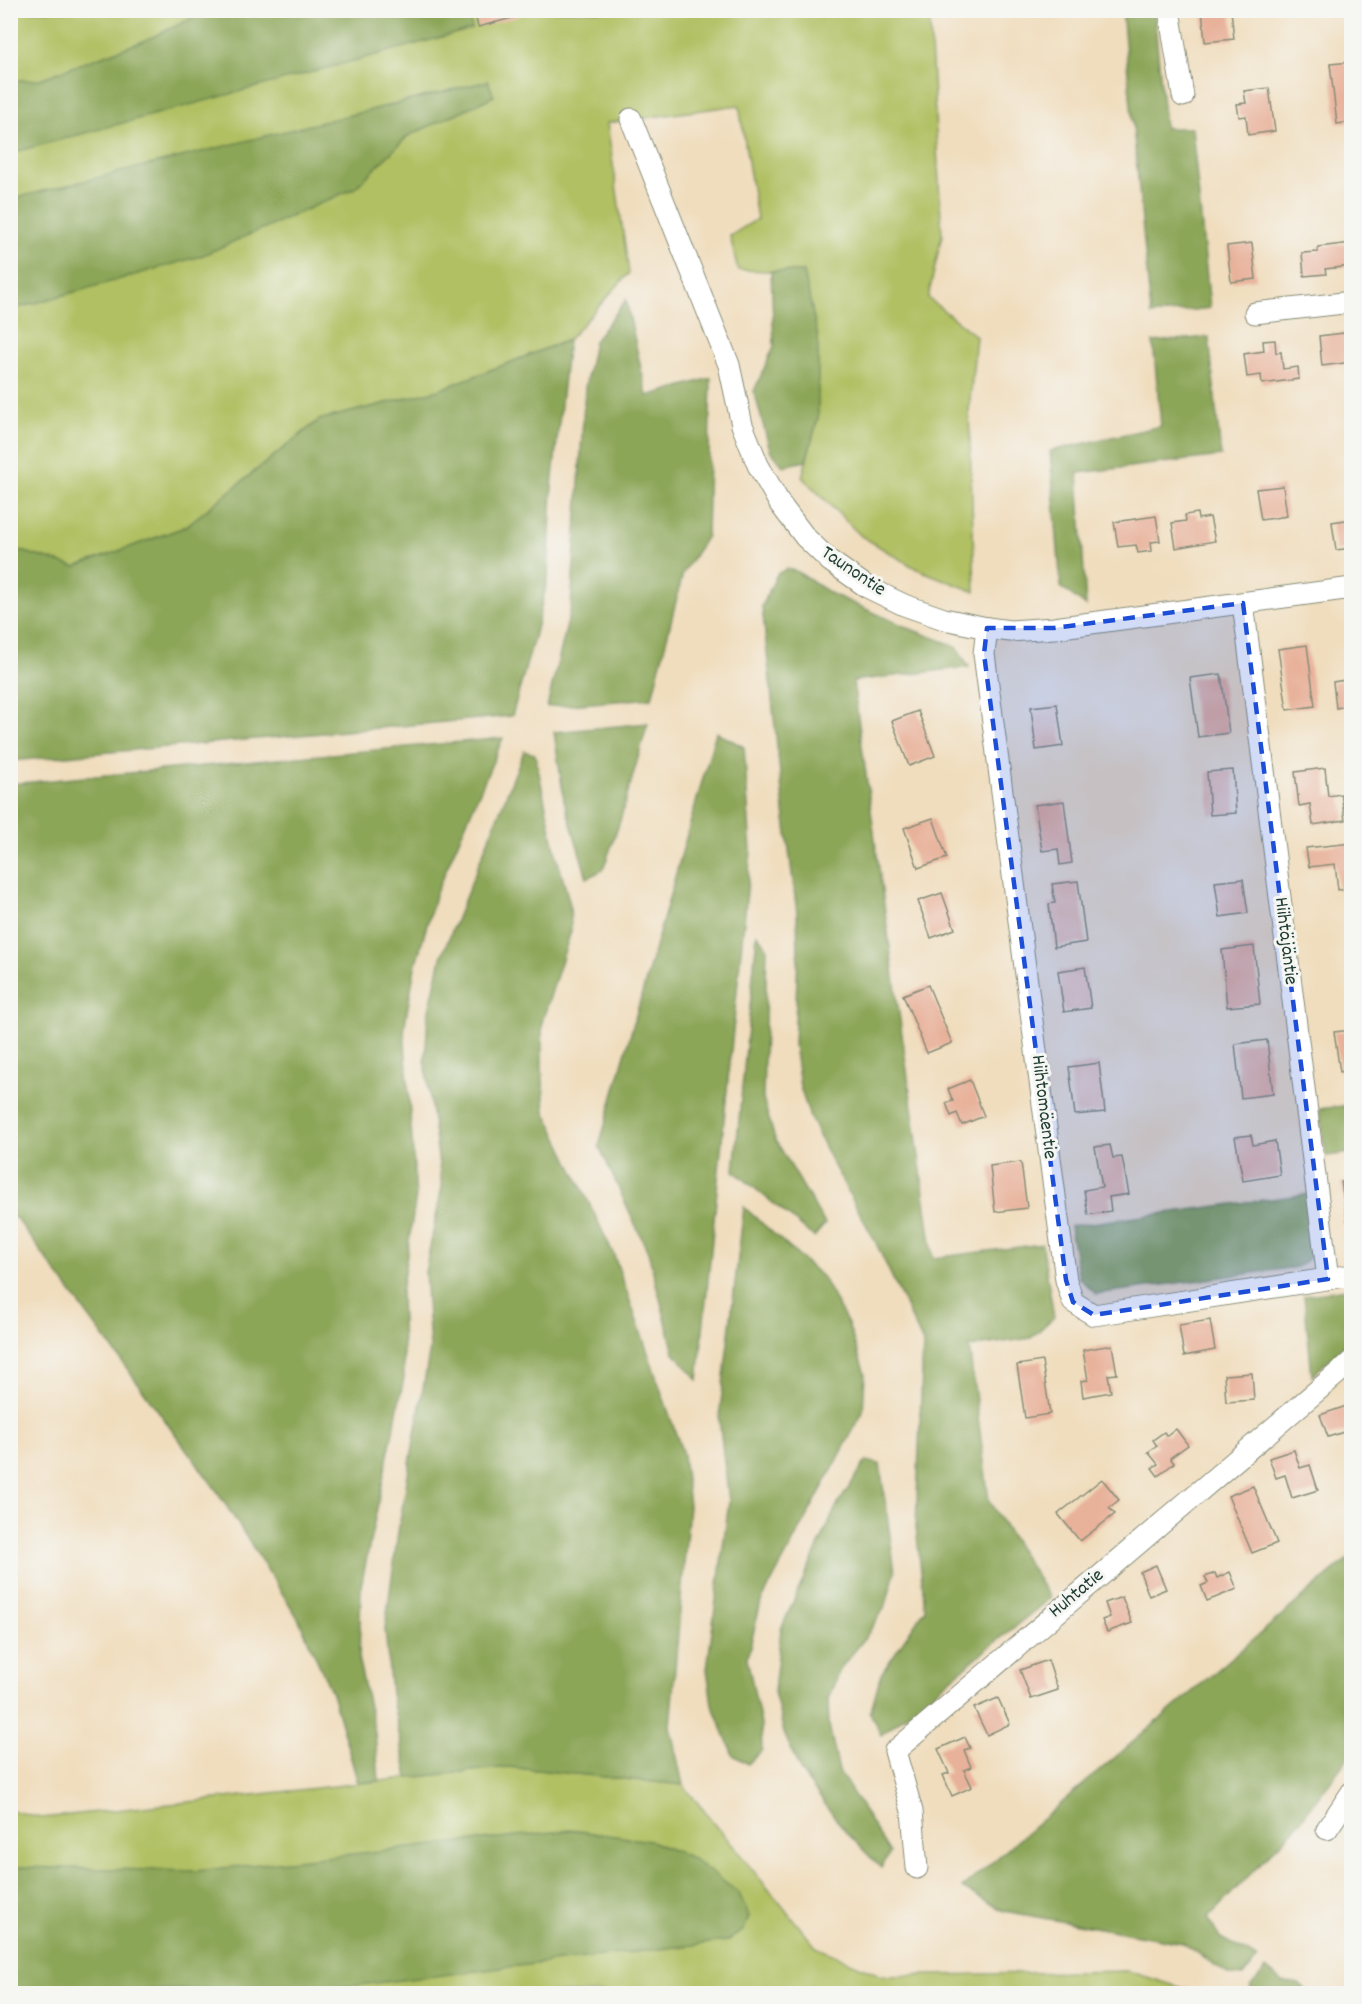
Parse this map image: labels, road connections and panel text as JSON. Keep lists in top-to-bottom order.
{
  "streets": {
    "street": [
      "Taunontie",
      "Hiihtäjäntie",
      "Hiihtomäentie",
      "Huhtatie"
    ]
  },
  "crossings": [
    ["Taunontie", "Hiihtäjäntie"],
    ["Taunontie", "Hiihtomäentie"],
    ["Hiihtäjäntie", "Hiihtomäentie"]
  ]
}
